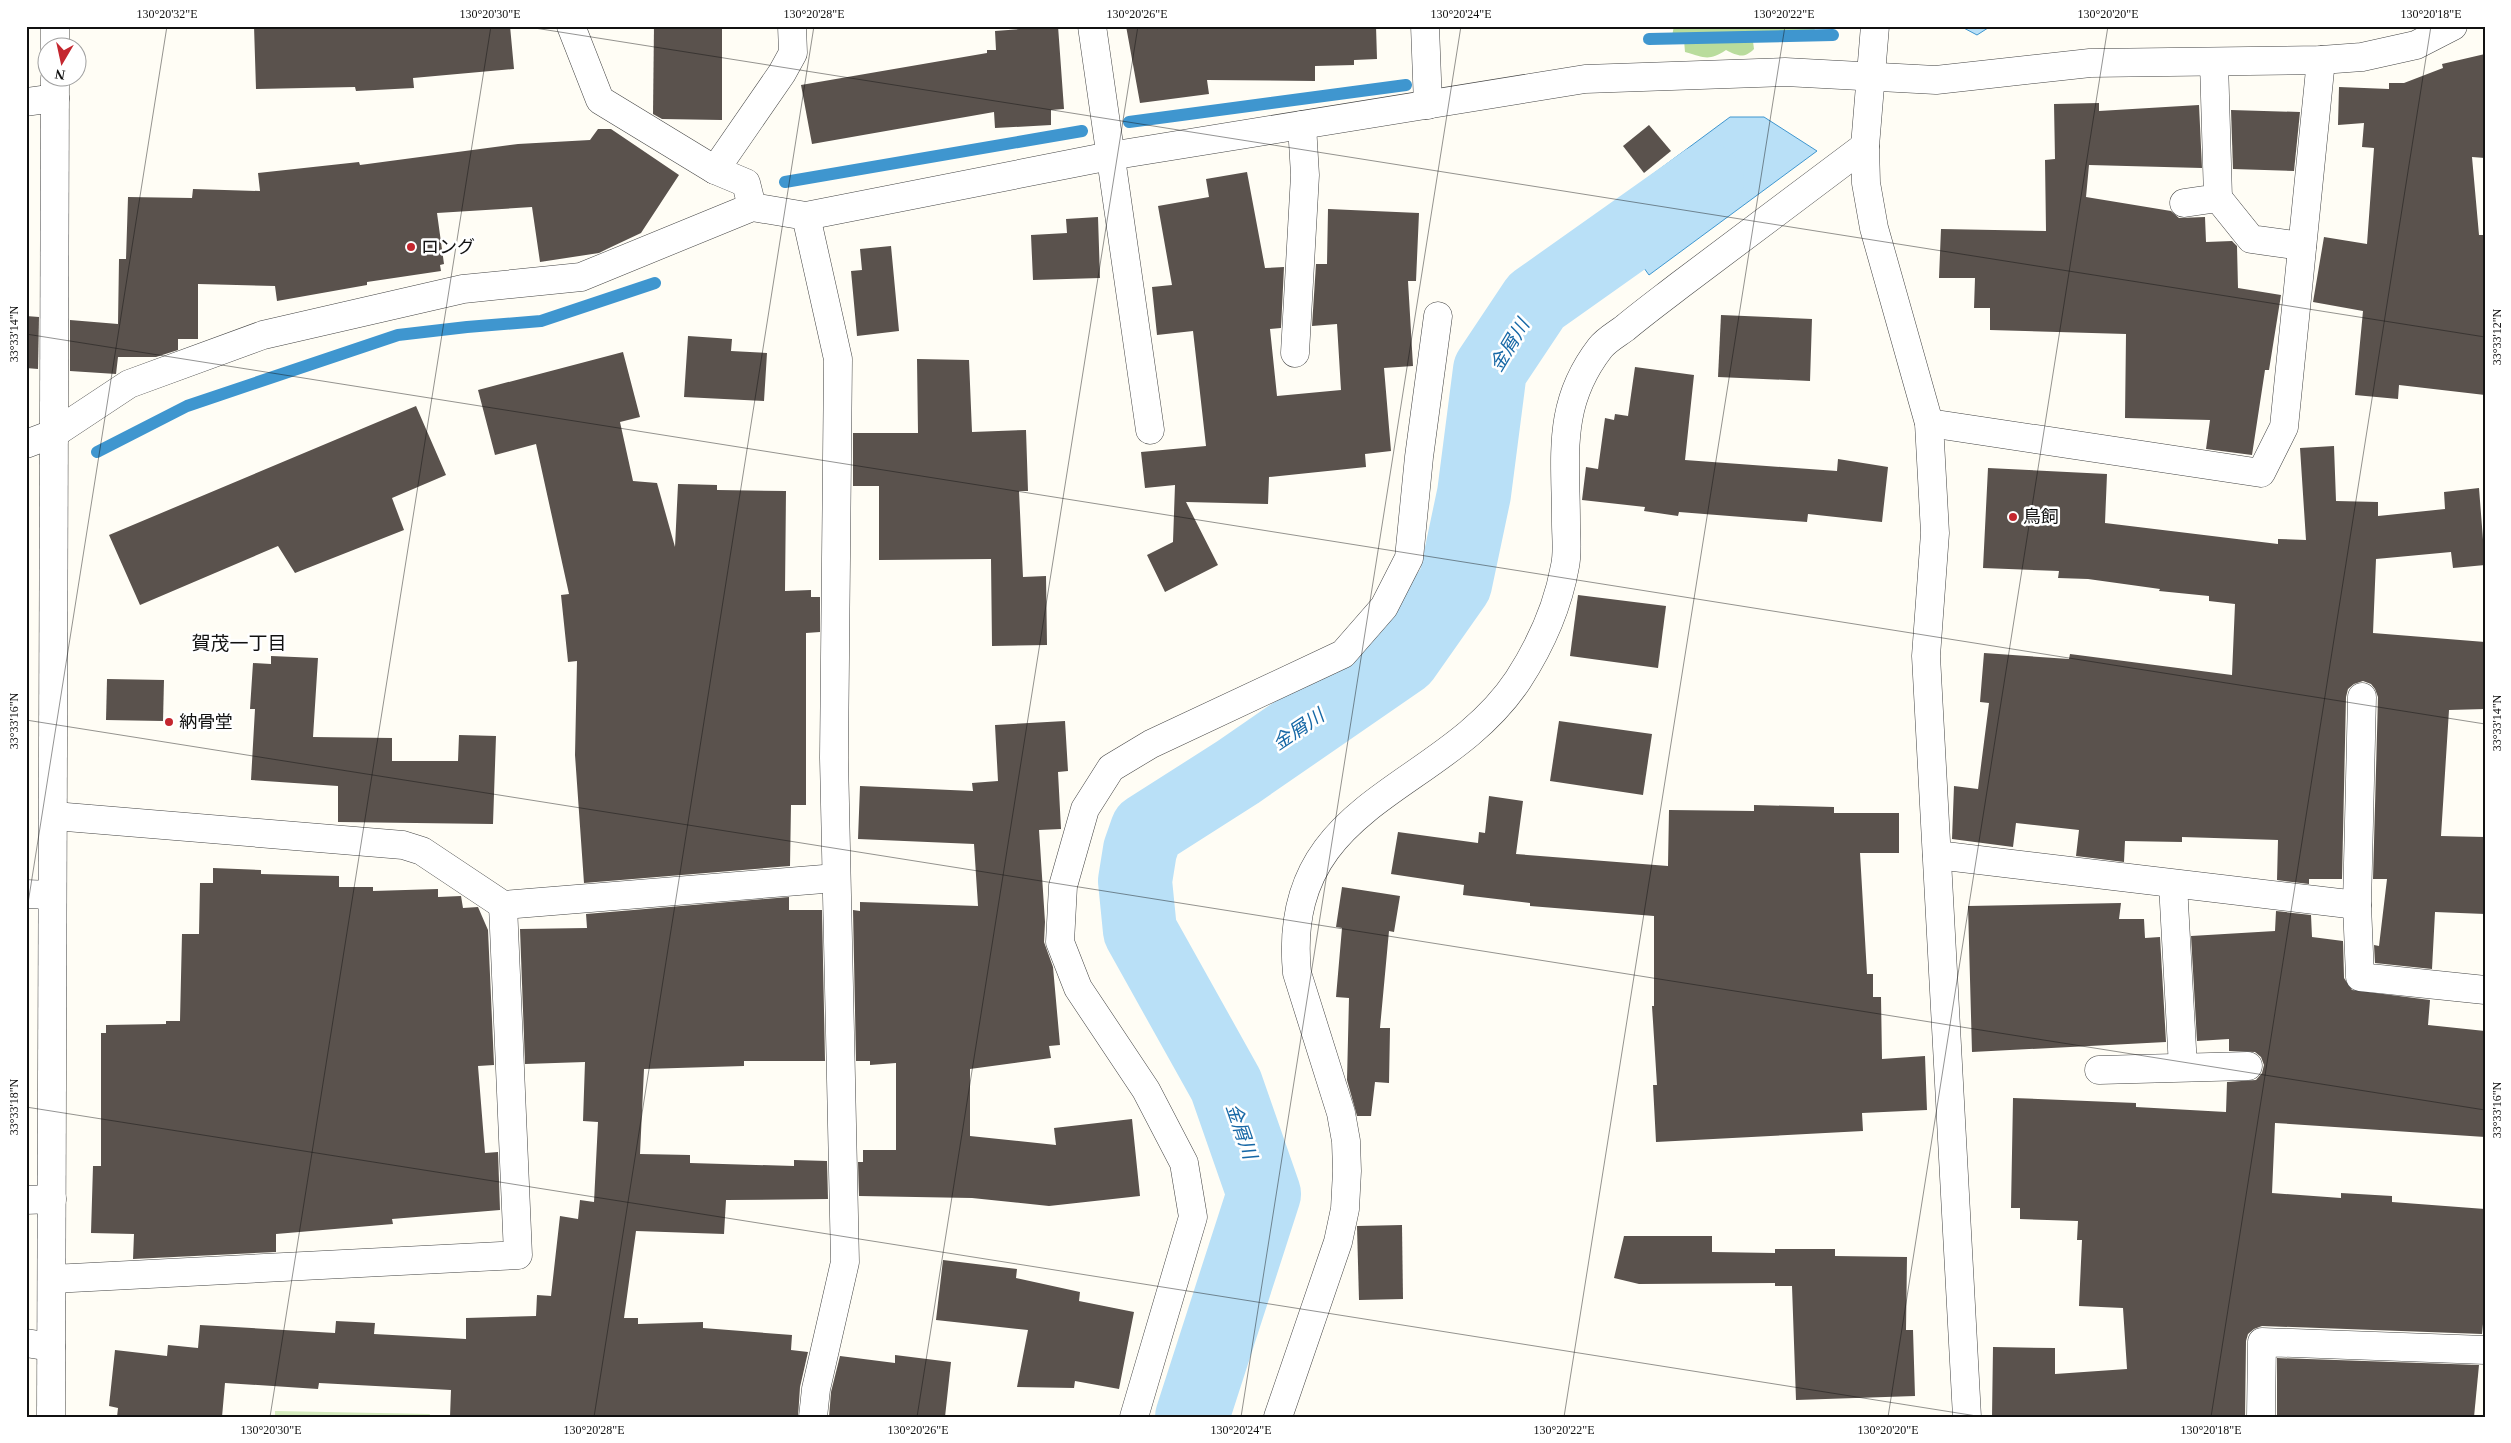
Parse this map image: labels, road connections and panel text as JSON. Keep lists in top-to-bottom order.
{
  "districts": ["賀茂一丁目"],
  "water": ["金屑川"],
  "places": ["ロング", "鳥飼", "納骨堂"],
  "north": "bottom",
  "coordinates": [
    "130°20'32\"E",
    "130°20'30\"E",
    "130°20'28\"E",
    "130°20'26\"E",
    "130°20'24\"E",
    "130°20'22\"E",
    "130°20'20\"E",
    "130°20'18\"E",
    "33°33'14\"N",
    "33°33'12\"N",
    "33°33'16\"N",
    "33°33'18\"N"
  ]
}
